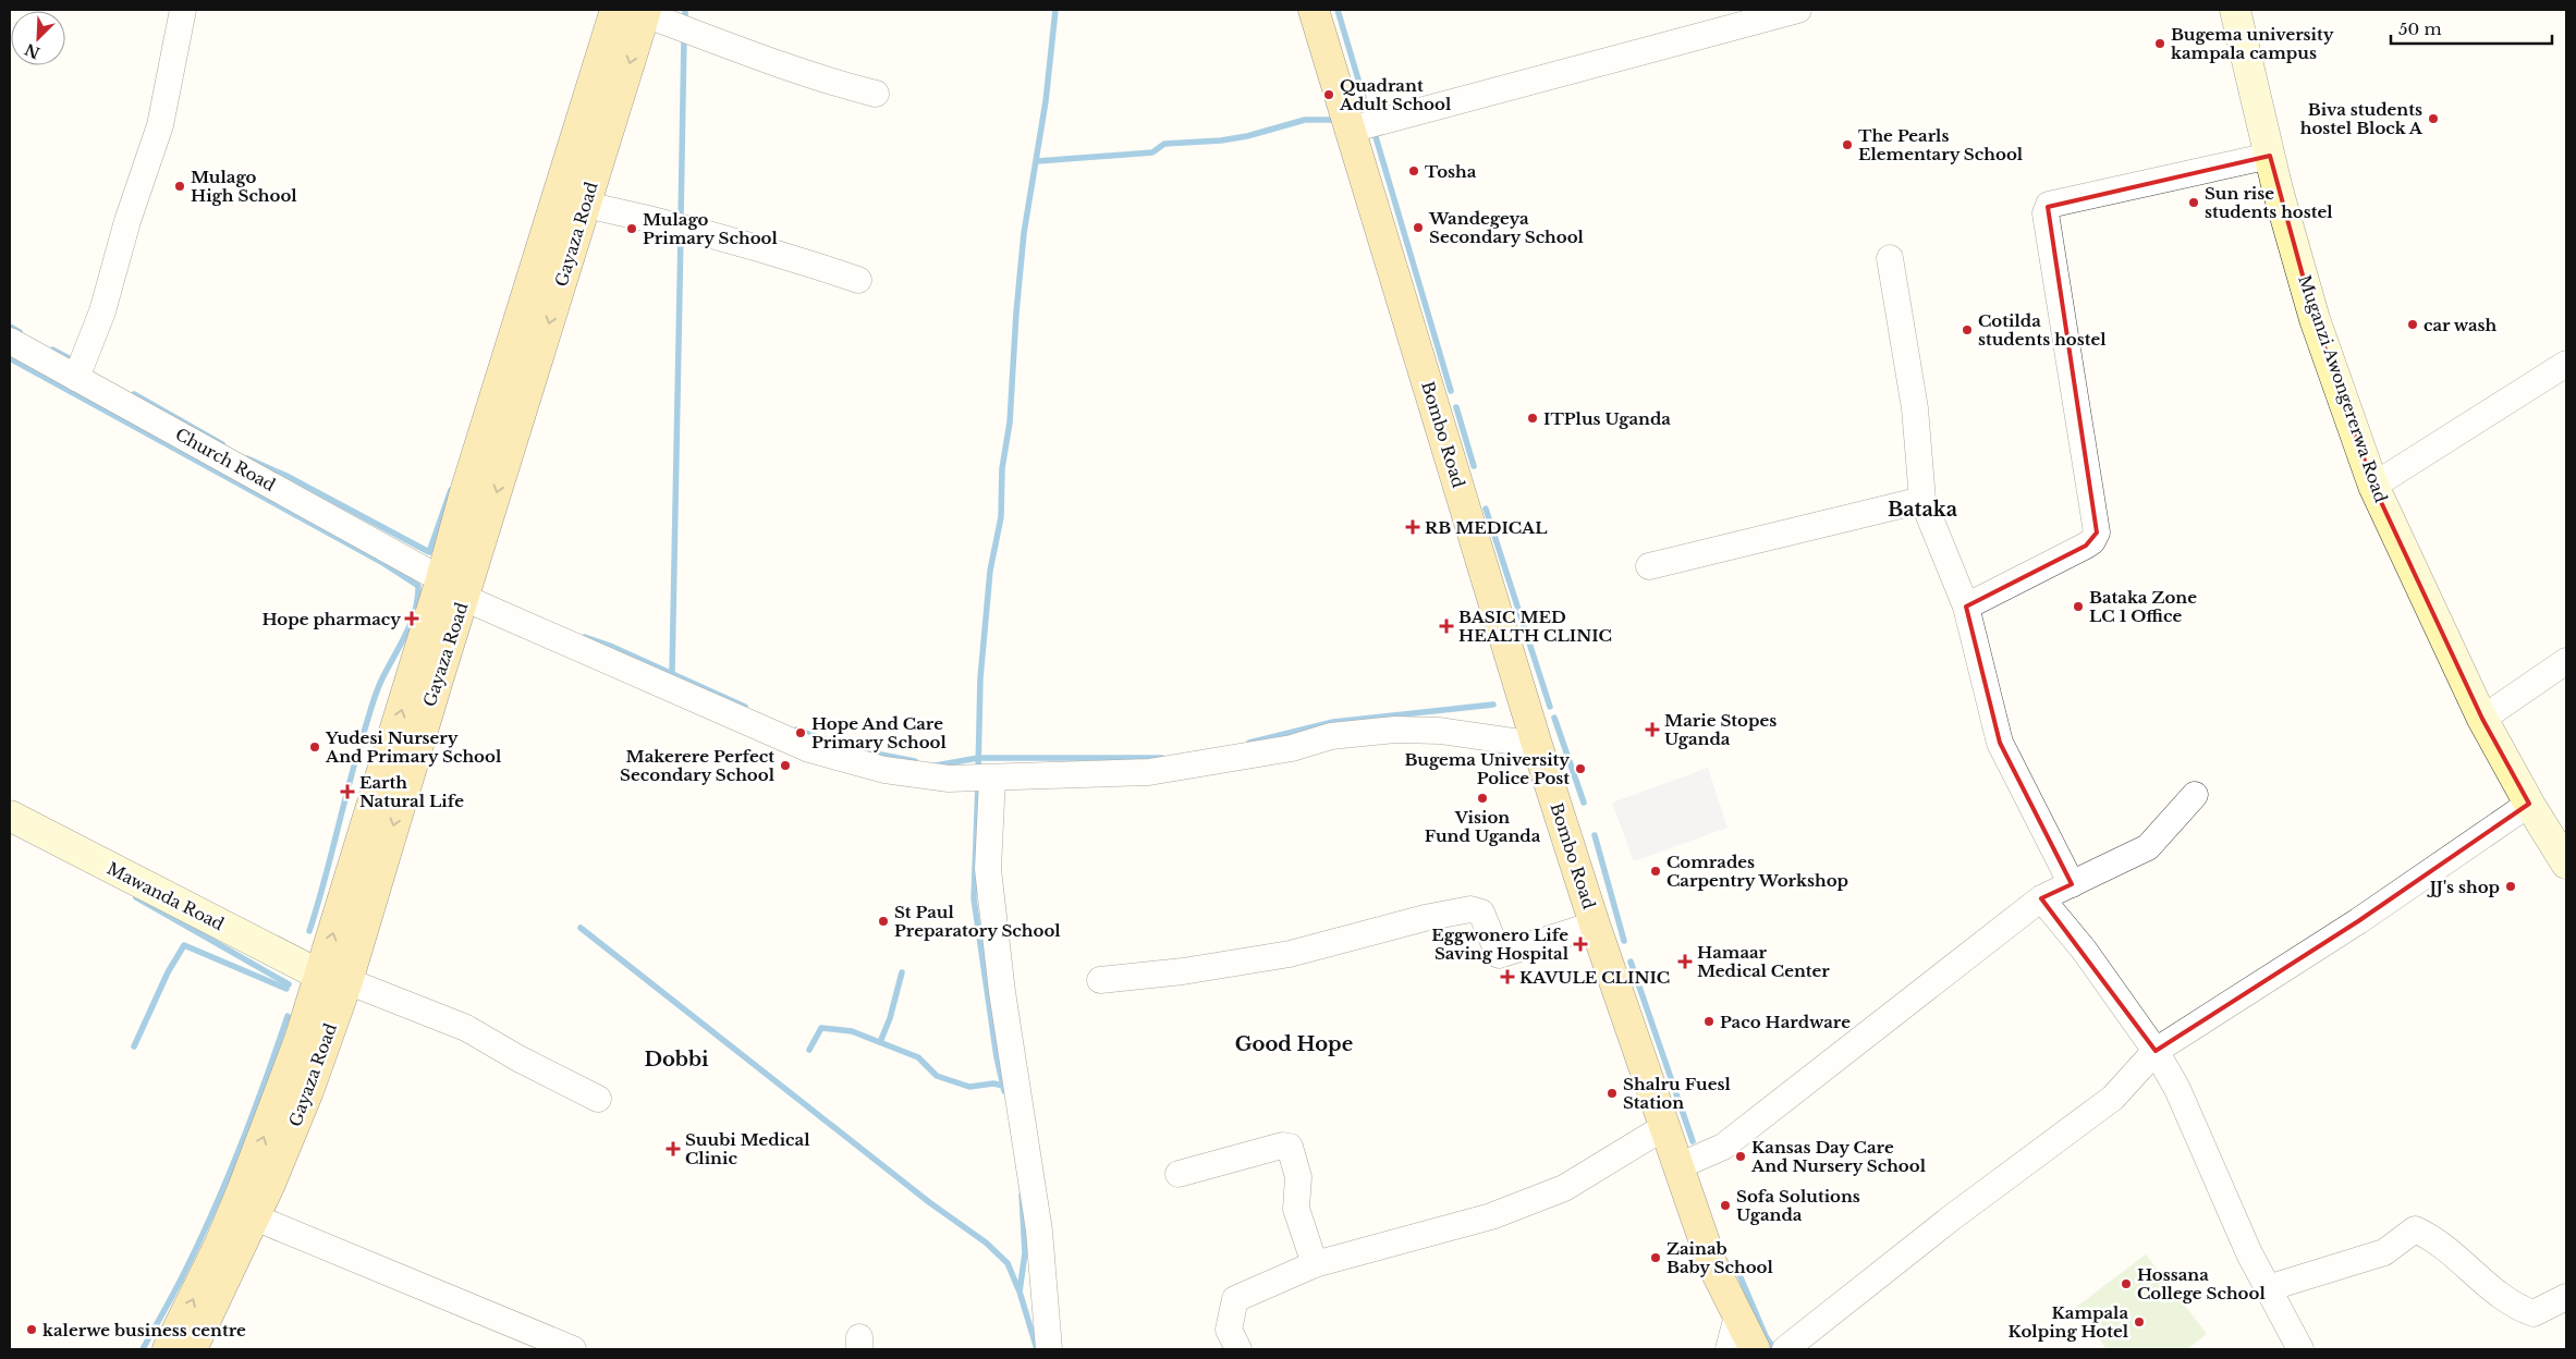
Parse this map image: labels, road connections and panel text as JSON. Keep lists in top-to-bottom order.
{
  "streets": {
    "main road": ["Gayaza Road", "Bombo Road"],
    "street": ["Muganzi Awongererwa Road", "Church Road", "Mawanda Road"]
  },
  "crossings": [
    ["Gayaza Road", "Church Road"],
    ["Gayaza Road", "Mawanda Road"]
  ],
  "districts": ["Bataka", "Good Hope", "Dobbi"],
  "places": {
    "other": [
      "Bugema university kampala campus",
      "Quadrant Adult School",
      "Biva students hostel Block A",
      "The Pearls Elementary School",
      "Tosha",
      "Mulago High School",
      "Sun rise students hostel",
      "Wandegeya Secondary School",
      "Mulago Primary School",
      "car wash",
      "Cotilda students hostel",
      "ITPlus Uganda",
      "Bataka Zone LC 1 Office",
      "Hope And Care Primary School",
      "Yudesi Nursery And Primary School",
      "Makerere Perfect Secondary School",
      "Bugema University Police Post",
      "Vision Fund Uganda",
      "Comrades Carpentry Workshop",
      "JJ's shop",
      "St Paul Preparatory School",
      "Paco Hardware",
      "Shalru Fuesl Station",
      "Kansas Day Care And Nursery School",
      "Sofa Solutions Uganda",
      "Zainab Baby School",
      "Hossana College School",
      "Kampala Kolping Hotel",
      "kalerwe business centre"
    ],
    "health": [
      "RB MEDICAL",
      "Hope pharmacy",
      "BASIC MED HEALTH CLINIC",
      "Marie Stopes Uganda",
      "Earth Natural Life",
      "Eggwonero Life Saving Hospital",
      "Hamaar Medical Center",
      "KAVULE CLINIC",
      "Suubi Medical Clinic"
    ]
  },
  "scale_bar": "50 m",
  "north": "bottom left"
}
